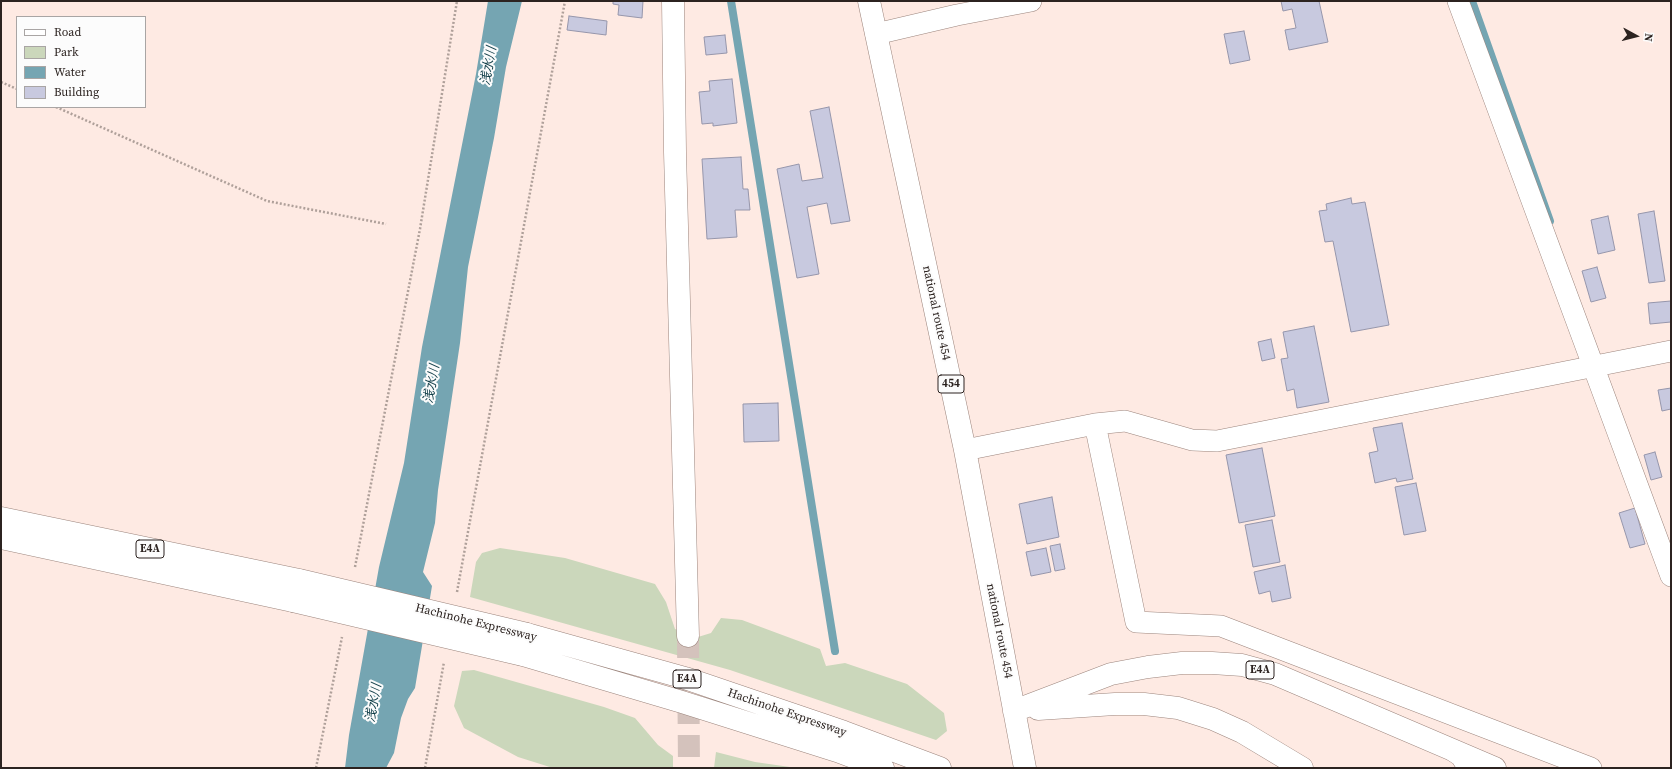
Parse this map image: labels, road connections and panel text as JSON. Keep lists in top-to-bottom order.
{
  "streets": {
    "main road": [
      "national route 454",
      "454",
      "E4A",
      "Hachinohe Expressway"
    ]
  },
  "crossings": [
    ["national route 454", "E4A"]
  ],
  "water": ["浅水川"],
  "legend": [
    "Road",
    "Park",
    "Water",
    "Building"
  ],
  "north": "right"
}
